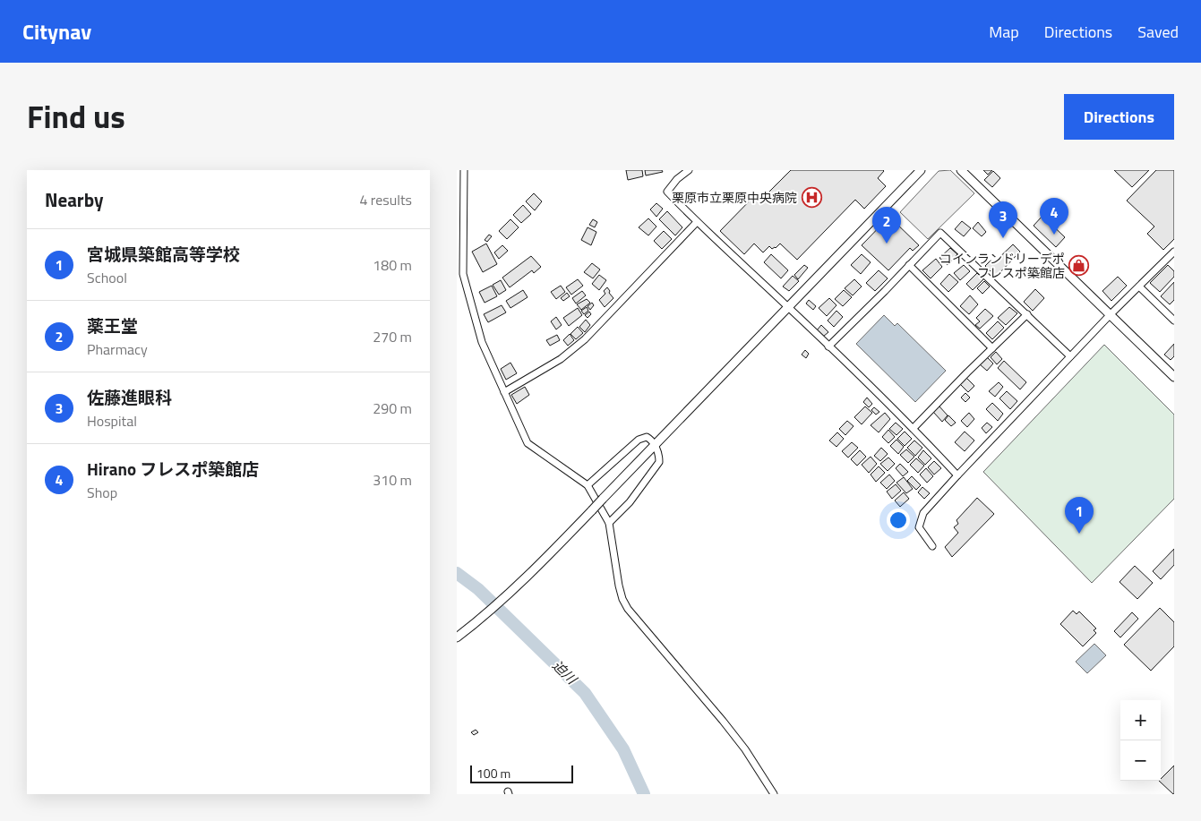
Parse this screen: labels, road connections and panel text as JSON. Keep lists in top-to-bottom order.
{
  "water": ["迫川"],
  "places": {
    "hospital": ["栗原市立栗原中央病院"],
    "shop": ["コインランドリーデポ フレスポ築館店"]
  },
  "scale_bar": "100 m",
  "page": {
    "header": "Citynav",
    "nav": ["Map", "Directions", "Saved"],
    "title": "Find us",
    "buttons": "Directions",
    "heading": ["Nearby", "4 results"],
    "pins": [
      "4",
      "3",
      "2",
      "1"
    ],
    "list": [
      {
        "mark": "1",
        "name": "宮城県築館高等学校",
        "note": "School",
        "value": "180 m"
      },
      {
        "mark": "2",
        "name": "薬王堂",
        "note": "Pharmacy",
        "value": "270 m"
      },
      {
        "mark": "3",
        "name": "佐藤進眼科",
        "note": "Hospital",
        "value": "290 m"
      },
      {
        "mark": "4",
        "name": "Hirano フレスポ築館店",
        "note": "Shop",
        "value": "310 m"
      }
    ],
    "map_buttons": ["+", "−"],
    "scale": "100 m"
  }
}
